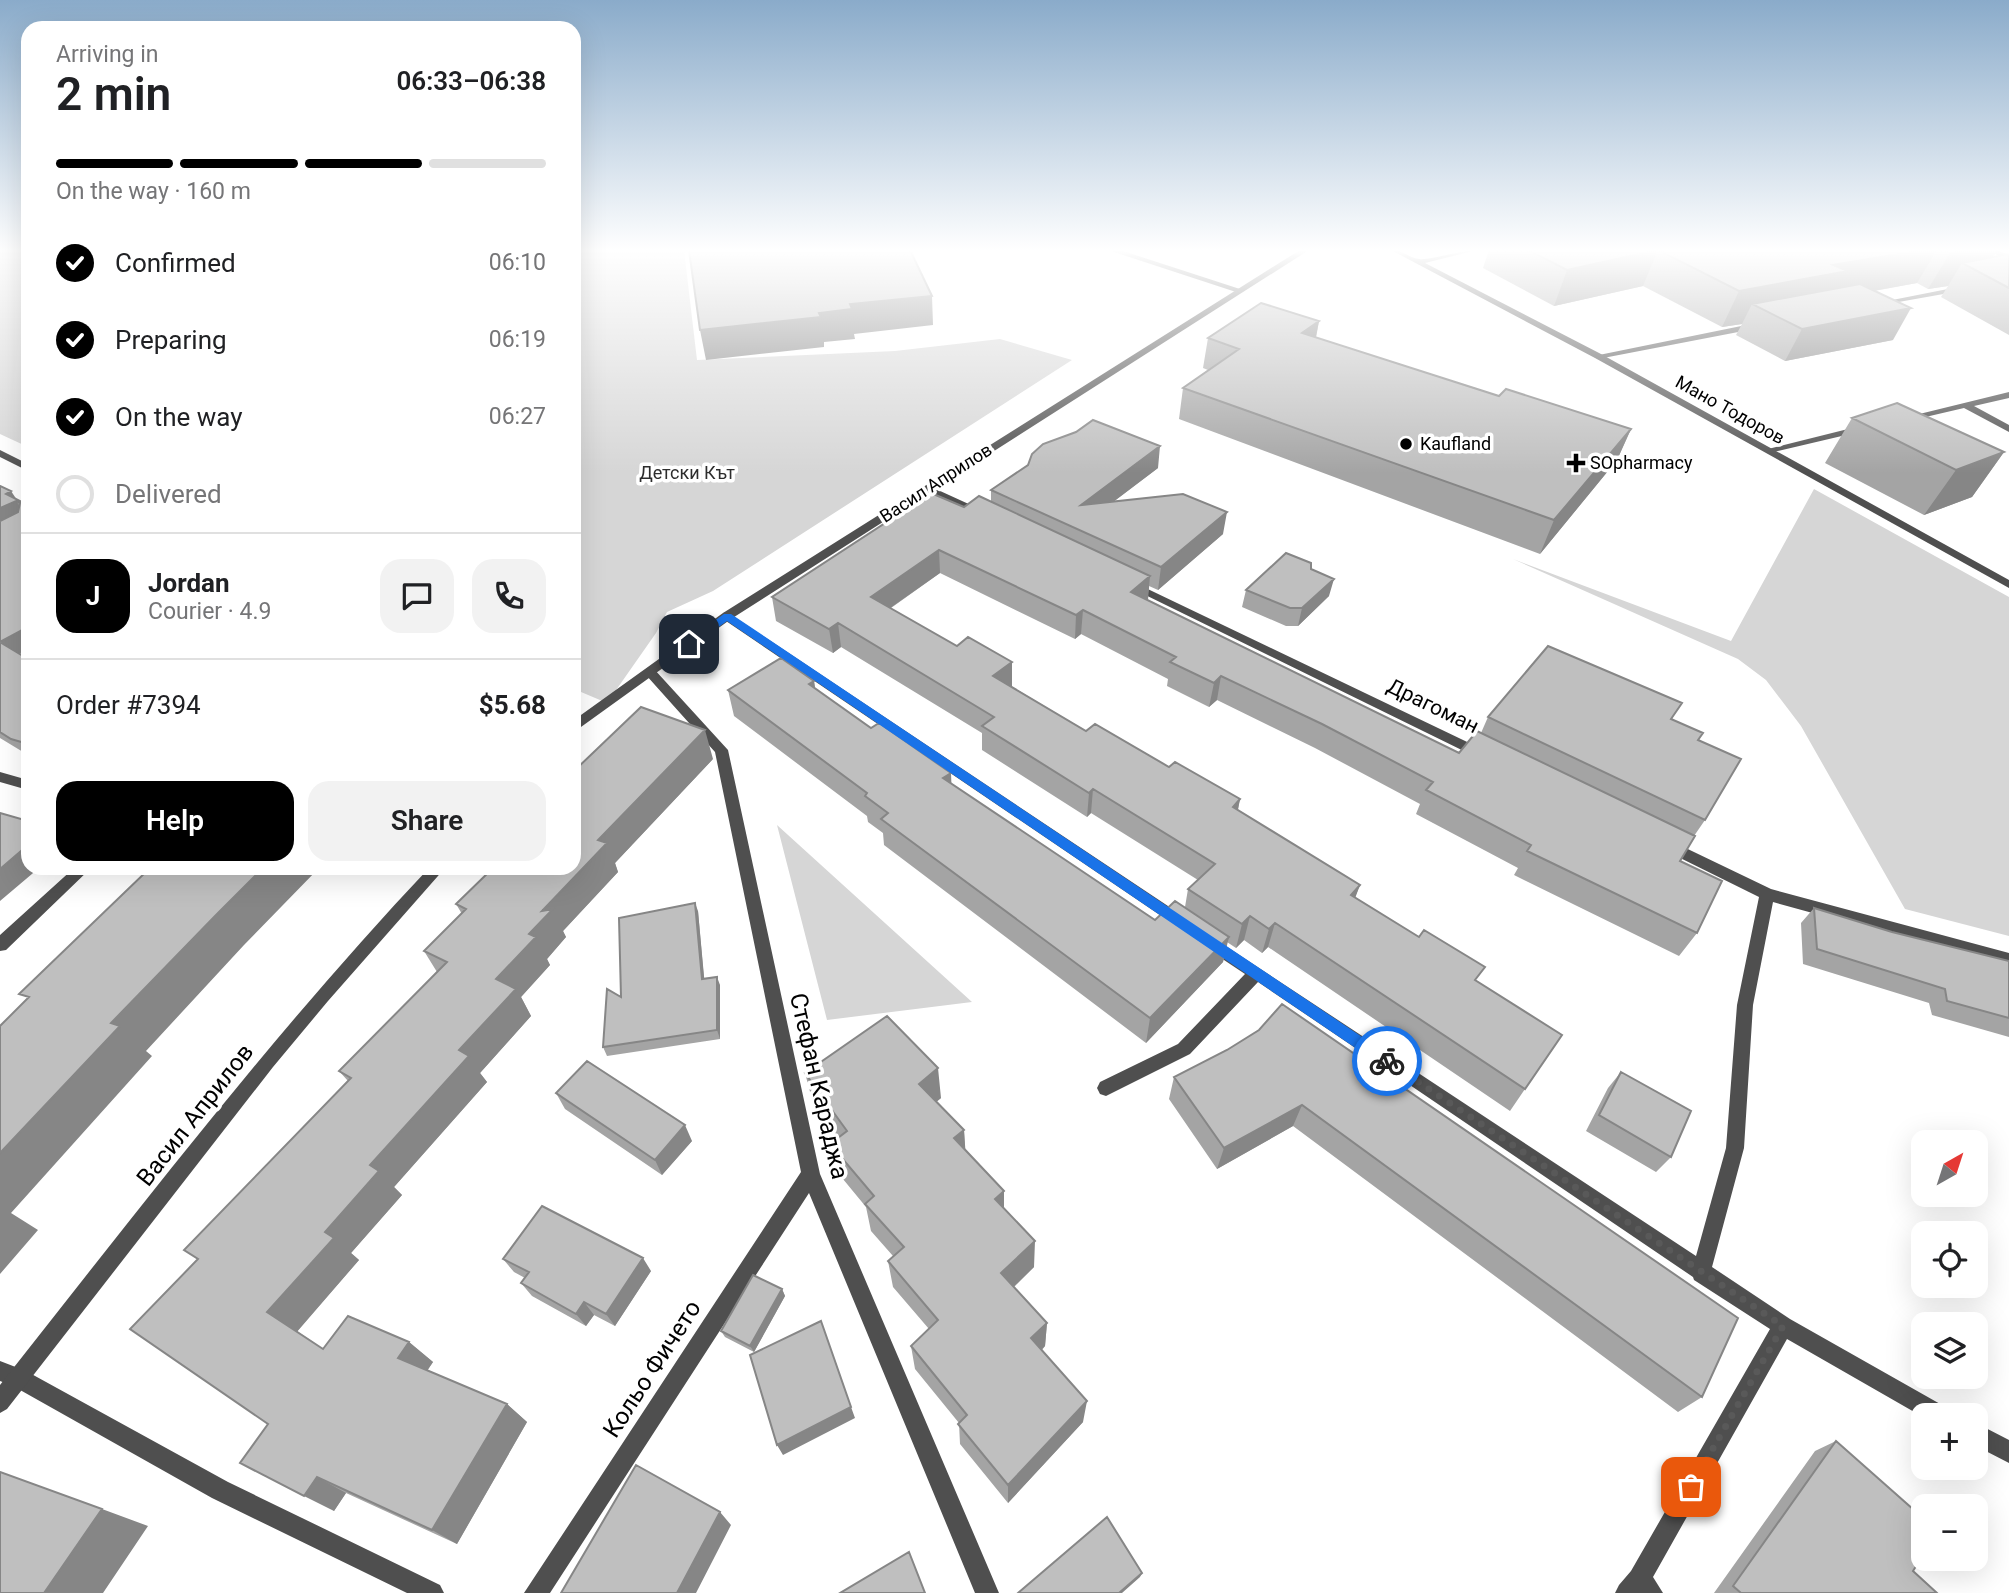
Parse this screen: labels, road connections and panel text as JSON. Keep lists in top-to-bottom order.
{
  "streets": {
    "street": [
      "Мано Тодоров",
      "Васил Априлов",
      "Драгоман",
      "Стефан Караджа",
      "Кольо Фичето"
    ]
  },
  "crossings": [
    ["Васил Априлов", "Стефан Караджа"],
    ["Стефан Караджа", "Кольо Фичето"]
  ],
  "parks": ["Детски Кът"],
  "places": {
    "other": ["Kaufland"],
    "health": ["SOpharmacy"]
  },
  "north": "top right",
  "page": {
    "heading": ["2 min", "Arriving in", "06:33–06:38"],
    "panel": [
      "Jordan",
      "Courier · 4.9",
      "Order #7394",
      "$5.68"
    ],
    "bar": "On the way · 160 m",
    "list": [
      ["Confirmed", "06:10"],
      ["Preparing", "06:19"],
      ["On the way", "06:27"],
      "Delivered"
    ],
    "round": "J",
    "buttons": ["Help", "Share"],
    "map_buttons": ["+", "−"]
  }
}
